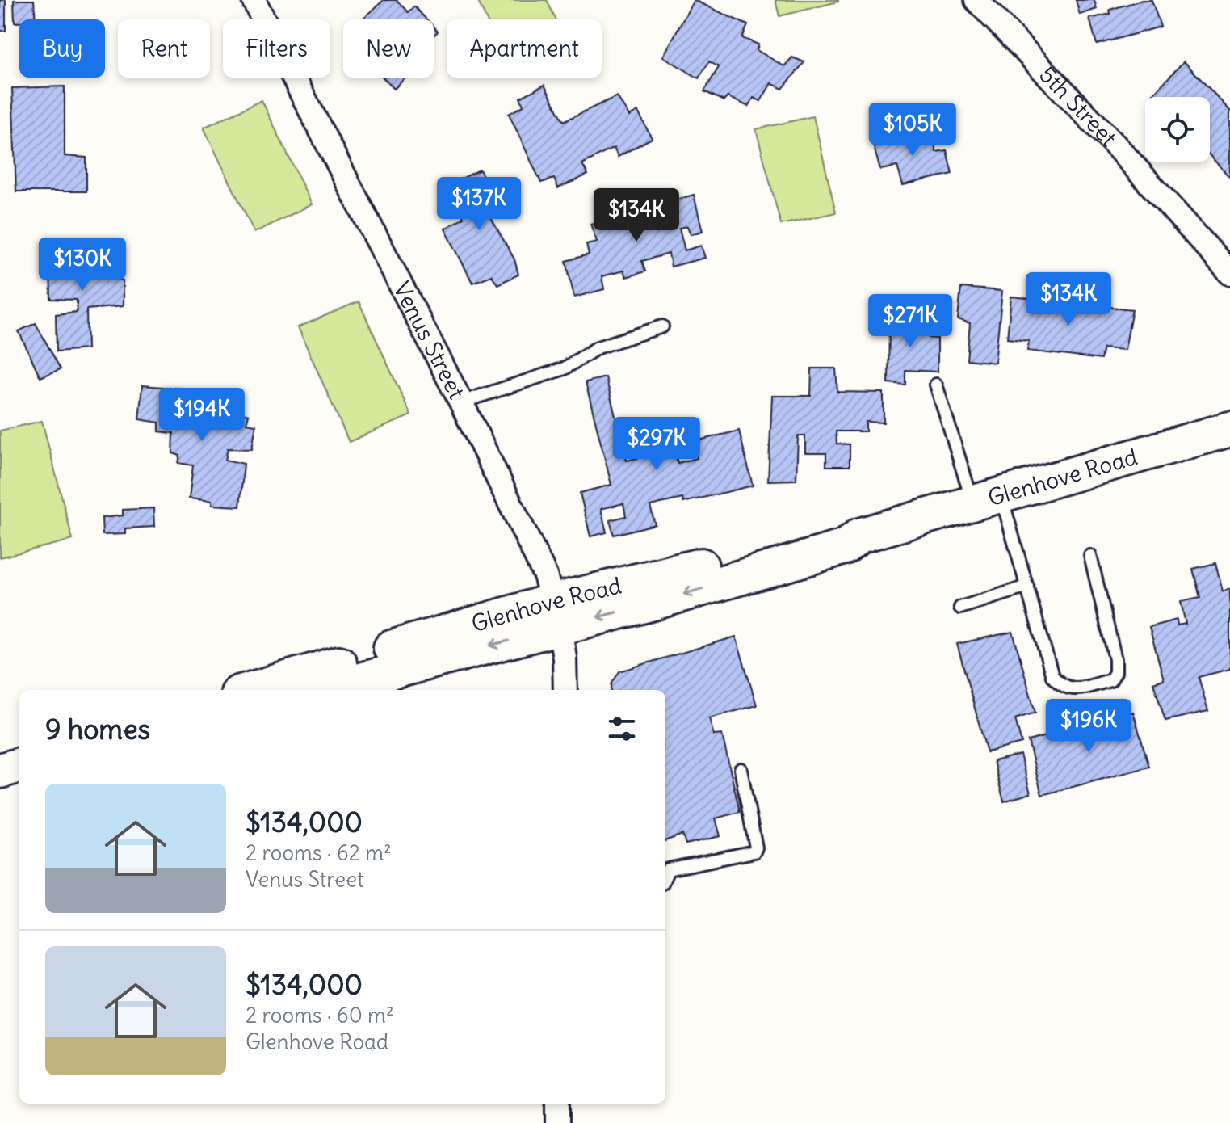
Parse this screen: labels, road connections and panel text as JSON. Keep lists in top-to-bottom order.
{
  "streets": {
    "main road": ["Glenhove Road"],
    "street": ["5th Street", "Venus Street"]
  },
  "crossings": [
    ["Venus Street", "Glenhove Road"]
  ],
  "page": {
    "chip": [
      "Buy",
      "Rent",
      "Filters",
      "New",
      "Apartment"
    ],
    "price": [
      "$105K",
      "$137K",
      "$134K",
      "$130K",
      "$134K",
      "$271K",
      "$194K",
      "$297K",
      "$196K"
    ],
    "heading": "9 homes",
    "list": [
      {
        "name": "$134,000",
        "note": "2 rooms · 62 m² · Venus Street"
      },
      {
        "name": "$134,000",
        "note": "2 rooms · 60 m² · Glenhove Road"
      }
    ]
  }
}
